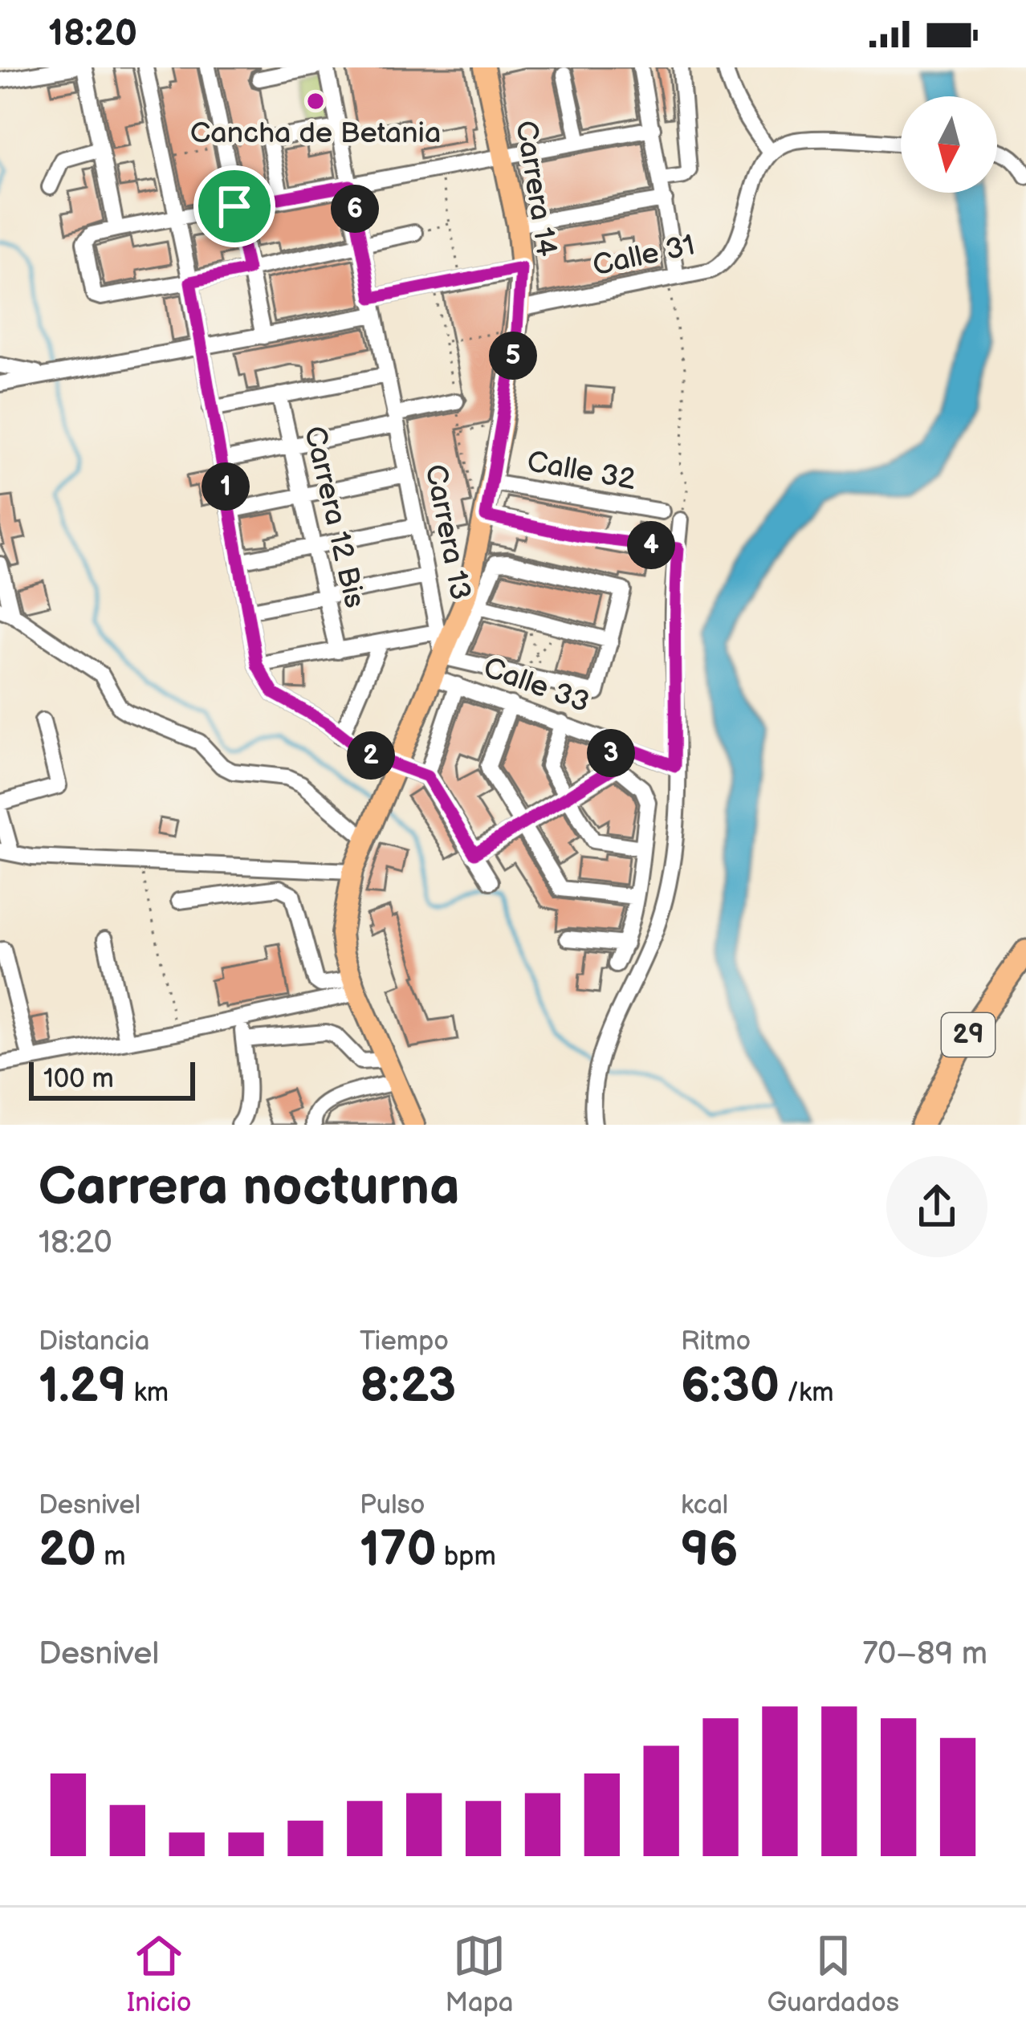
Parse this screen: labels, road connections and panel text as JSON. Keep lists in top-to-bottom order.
{
  "streets": {
    "highway": ["29"],
    "main road": ["Carrera 14"],
    "street": [
      "Calle 31",
      "Calle 32",
      "Carrera 12 Bis",
      "Carrera 13",
      "Calle 33"
    ]
  },
  "crossings": [
    ["Carrera 14", "Calle 31"],
    ["Carrera 14", "Calle 32"],
    ["Carrera 14", "Carrera 13"]
  ],
  "places": ["Cancha de Betania"],
  "scale_bar": "100 m",
  "north": "bottom",
  "page": {
    "status": "18:20",
    "pins": [
      "6",
      "5",
      "1",
      "4",
      "3",
      "2"
    ],
    "scale": "100 m",
    "heading": ["Carrera nocturna", "18:20"],
    "stats": [
      ["Distancia", "1.29 km"],
      ["Tiempo", "8:23"],
      ["Ritmo", "6:30 /km"],
      ["Desnivel", "20 m"],
      ["Pulso", "170 bpm"],
      ["kcal", "96"]
    ],
    "chart": ["Desnivel", "70–89 m"],
    "tabs": ["Inicio", "Mapa", "Guardados"]
  }
}
